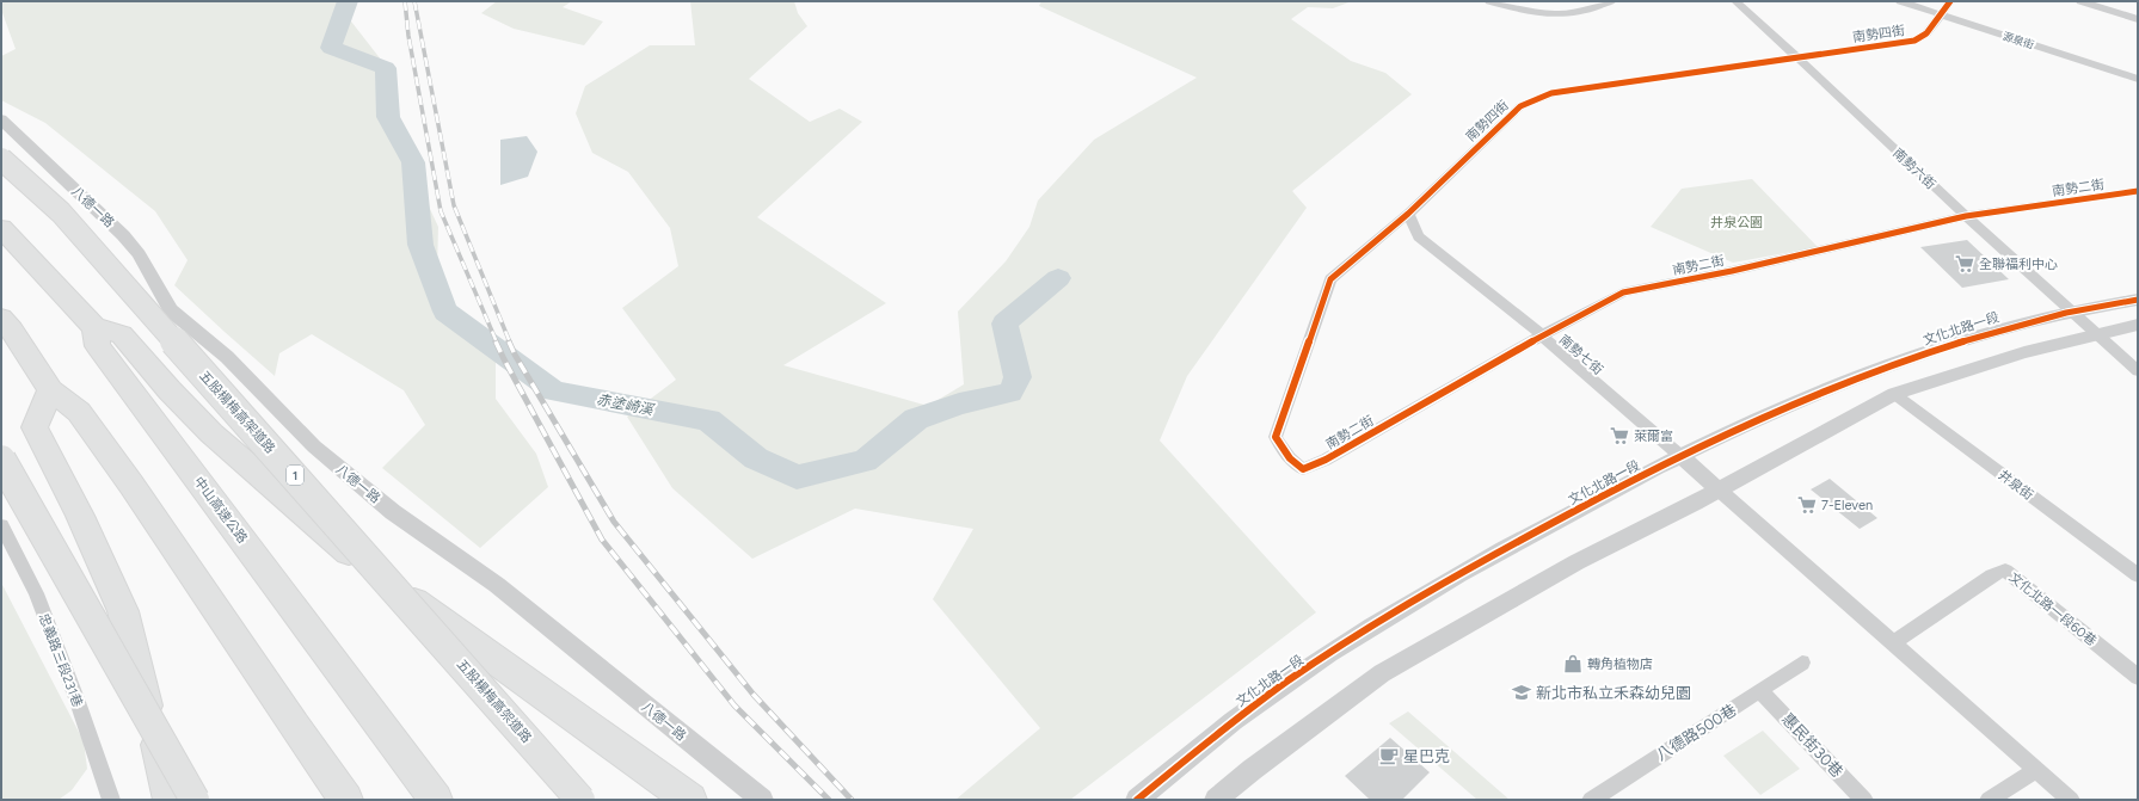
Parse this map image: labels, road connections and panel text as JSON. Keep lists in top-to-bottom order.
{
  "streets": {
    "highway": ["五股楊梅高架道路", "1", "中山高速公路"],
    "street": [
      "南勢四街",
      "源泉街",
      "南勢六街",
      "南勢二街",
      "八德一路",
      "文化北路一段",
      "南勢七街",
      "井泉街",
      "文化北路一段60巷",
      "忠義路三段231巷",
      "八德路500巷",
      "惠民街30巷"
    ]
  },
  "crossings": [
    ["南勢四街", "源泉街"],
    ["南勢四街", "南勢六街"],
    ["南勢四街", "南勢二街"],
    ["南勢四街", "南勢七街"],
    ["南勢六街", "南勢二街"],
    ["南勢六街", "文化北路一段"],
    ["南勢二街", "南勢七街"],
    ["文化北路一段", "南勢七街"],
    ["八德路500巷", "惠民街30巷"]
  ],
  "water": ["赤塗崎溪"],
  "parks": ["井泉公園"],
  "places": {
    "supermarket": ["全聯福利中心", "萊爾富", "7-Eleven"],
    "shop": ["轉角植物店"],
    "school or university": ["新北市私立禾森幼兒園"],
    "cafe": ["星巴克"]
  }
}
